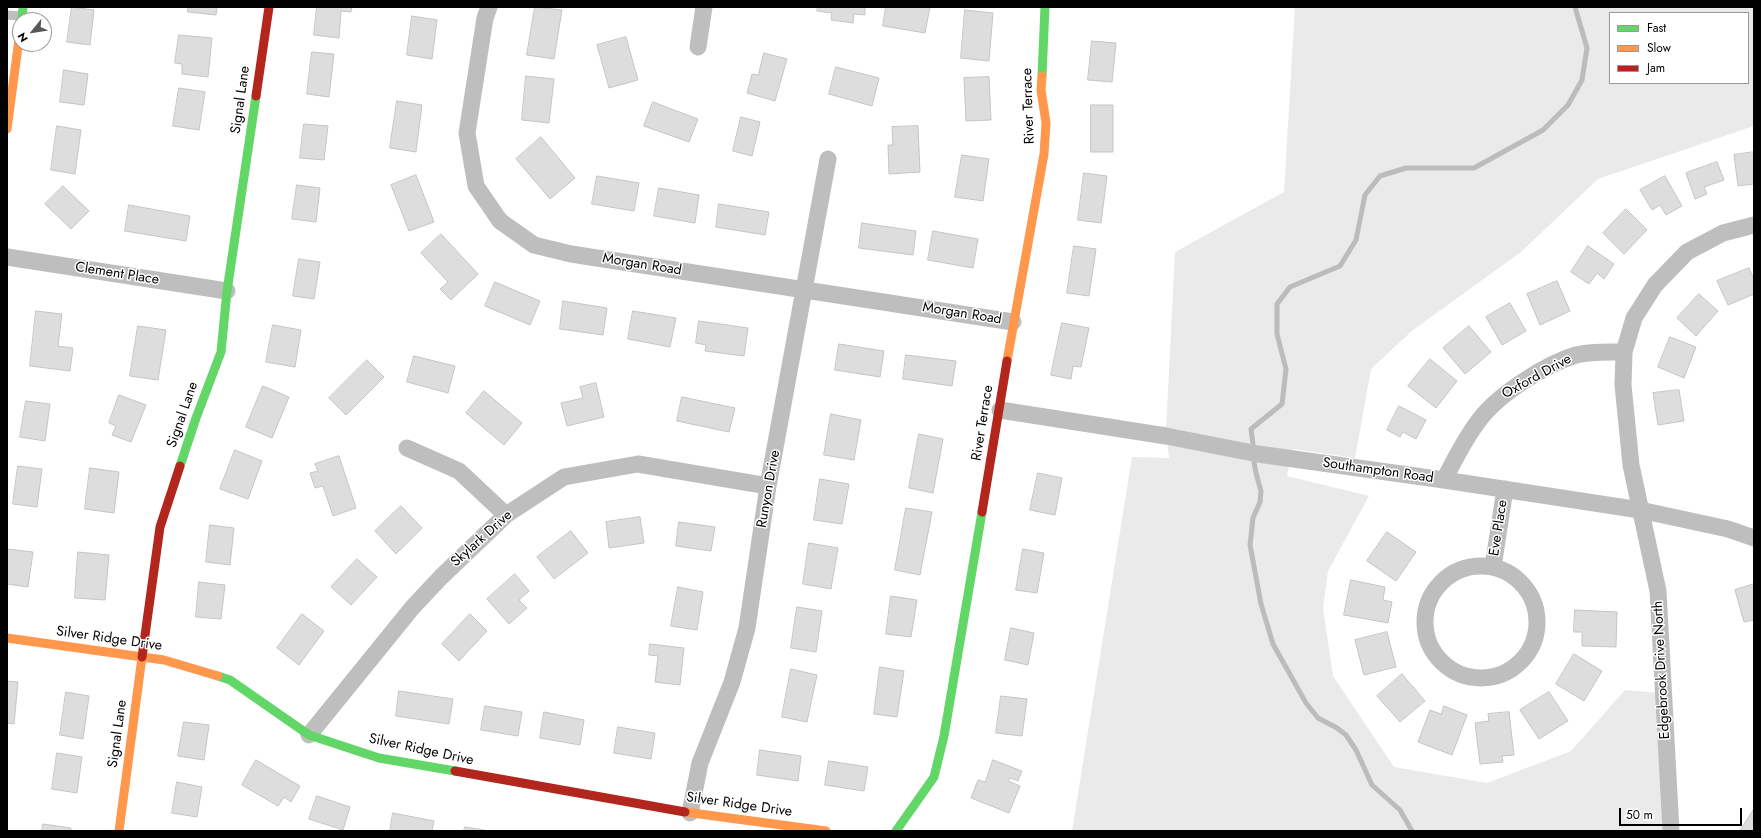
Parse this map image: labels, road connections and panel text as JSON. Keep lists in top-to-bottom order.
{
  "streets": {
    "street": [
      "Signal Lane",
      "River Terrace",
      "Morgan Road",
      "Clement Place",
      "Oxford Drive",
      "Southampton Road",
      "Runyon Drive",
      "Eve Place",
      "Skylark Drive",
      "Silver Ridge Drive",
      "Edgebrook Drive North"
    ]
  },
  "crossings": [
    ["Signal Lane", "Clement Place"],
    ["Signal Lane", "Silver Ridge Drive"],
    ["River Terrace", "Morgan Road"],
    ["River Terrace", "Southampton Road"],
    ["Morgan Road", "Runyon Drive"],
    ["Oxford Drive", "Southampton Road"],
    ["Oxford Drive", "Edgebrook Drive North"],
    ["Southampton Road", "Eve Place"],
    ["Southampton Road", "Edgebrook Drive North"],
    ["Runyon Drive", "Skylark Drive"],
    ["Runyon Drive", "Silver Ridge Drive"],
    ["Skylark Drive", "Silver Ridge Drive"]
  ],
  "legend": ["Fast", "Slow", "Jam"],
  "scale_bar": "50 m",
  "north": "bottom left"
}
